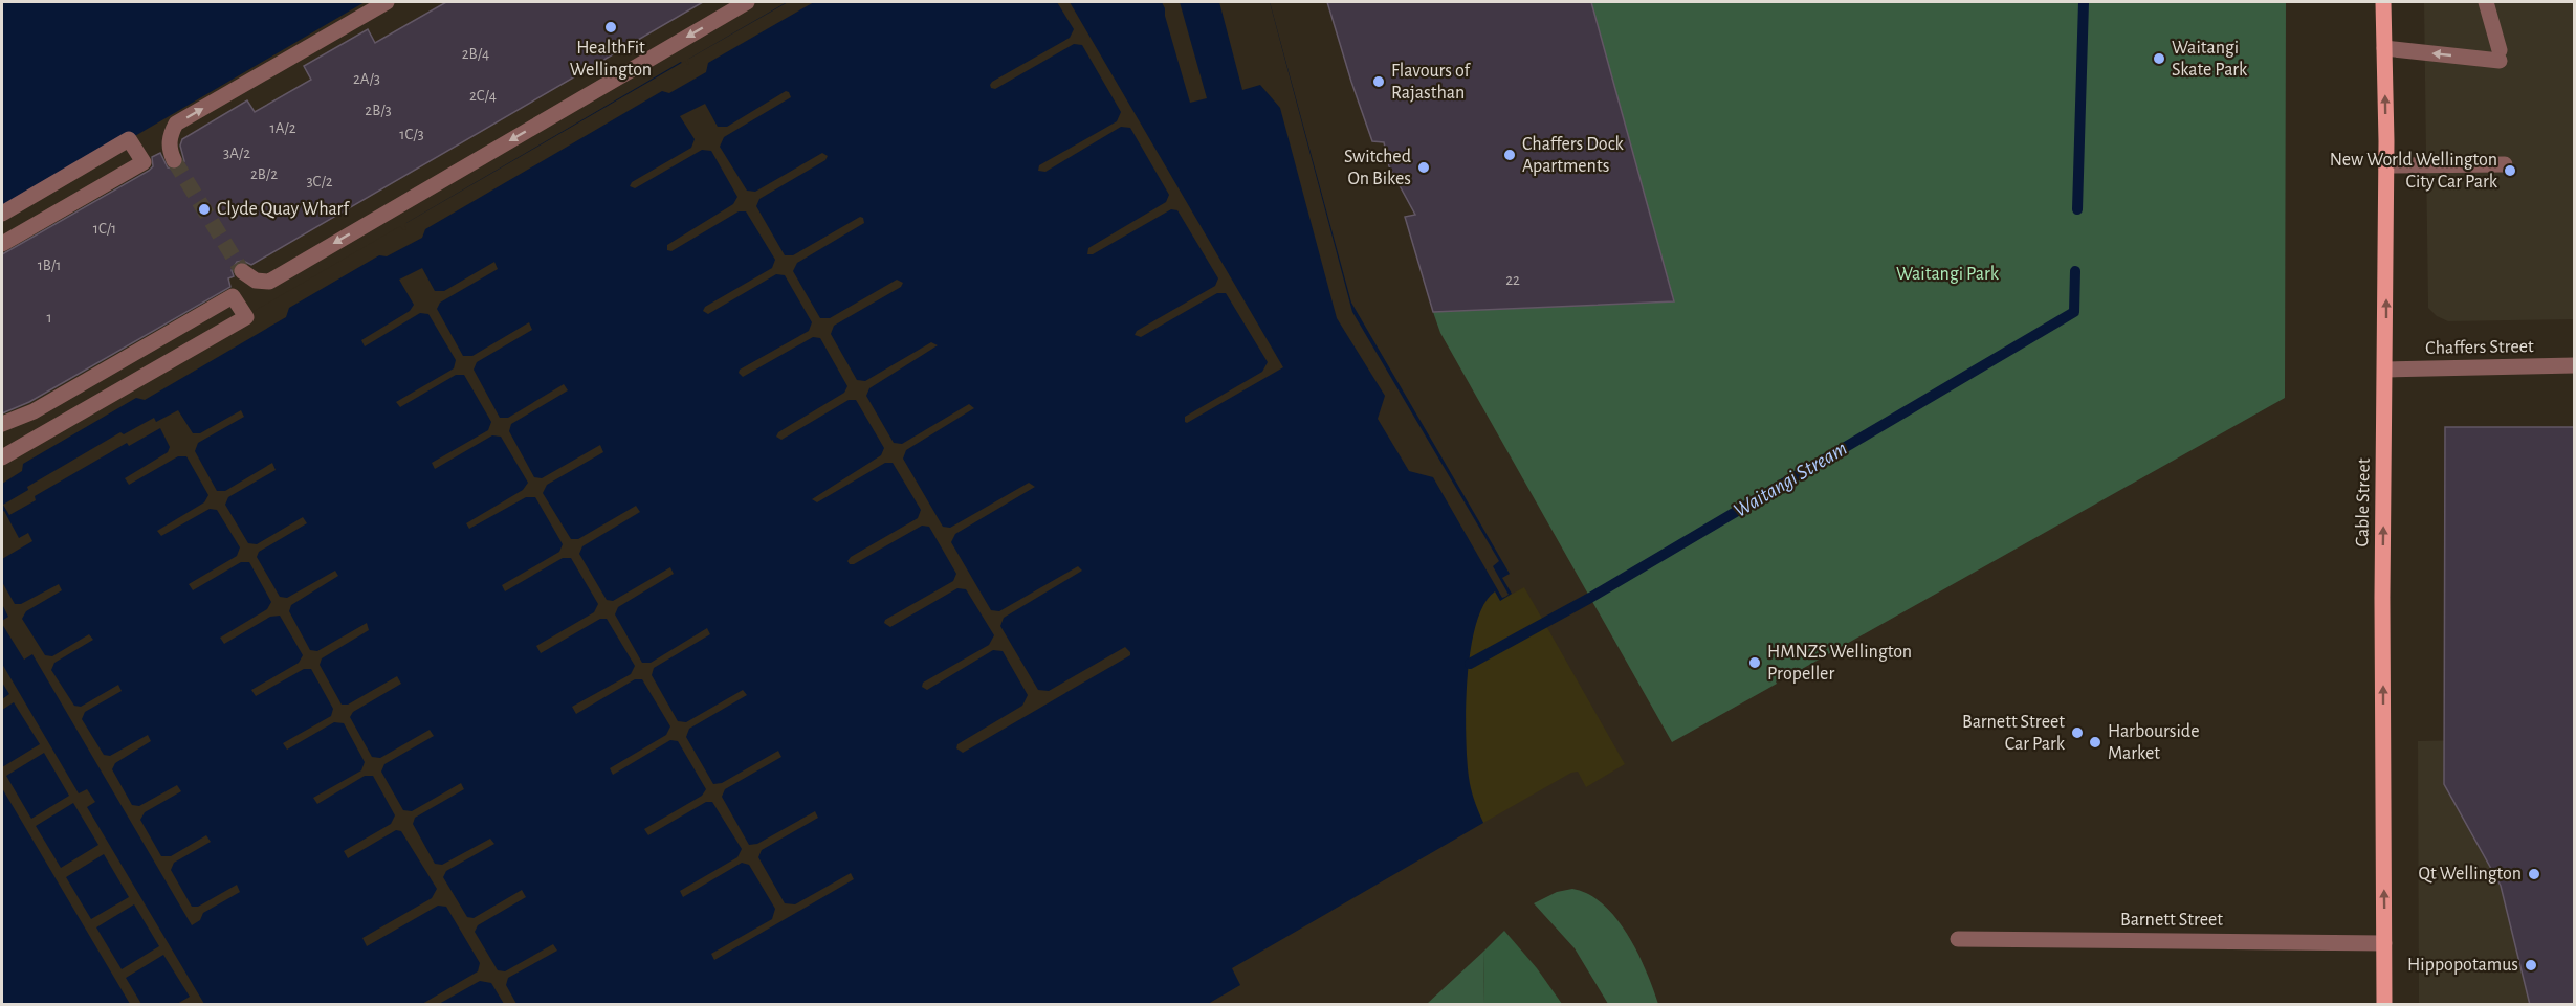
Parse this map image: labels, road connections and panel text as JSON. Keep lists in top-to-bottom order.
{
  "streets": {
    "main road": ["Cable Street"],
    "street": ["Chaffers Street", "Barnett Street"]
  },
  "crossings": [
    ["Chaffers Street", "Cable Street"],
    ["Cable Street", "Barnett Street"]
  ],
  "one_way": ["Cable Street"],
  "water": ["Waitangi Stream"],
  "parks": ["Waitangi Park"],
  "places": [
    "HealthFit Wellington",
    "Waitangi Skate Park",
    "Flavours of Rajasthan",
    "Chaffers Dock Apartments",
    "Switched On Bikes",
    "New World Wellington City Car Park",
    "Clyde Quay Wharf",
    "HMNZS Wellington Propeller",
    "Barnett Street Car Park",
    "Harbourside Market",
    "Qt Wellington",
    "Hippopotamus"
  ],
  "house_numbers": [
    "2B/4",
    "2A/3",
    "2C/4",
    "2B/3",
    "1A/2",
    "1C/3",
    "3A/2",
    "2B/2",
    "3C/2",
    "1C/1",
    "1B/1",
    "22",
    "1"
  ]
}
